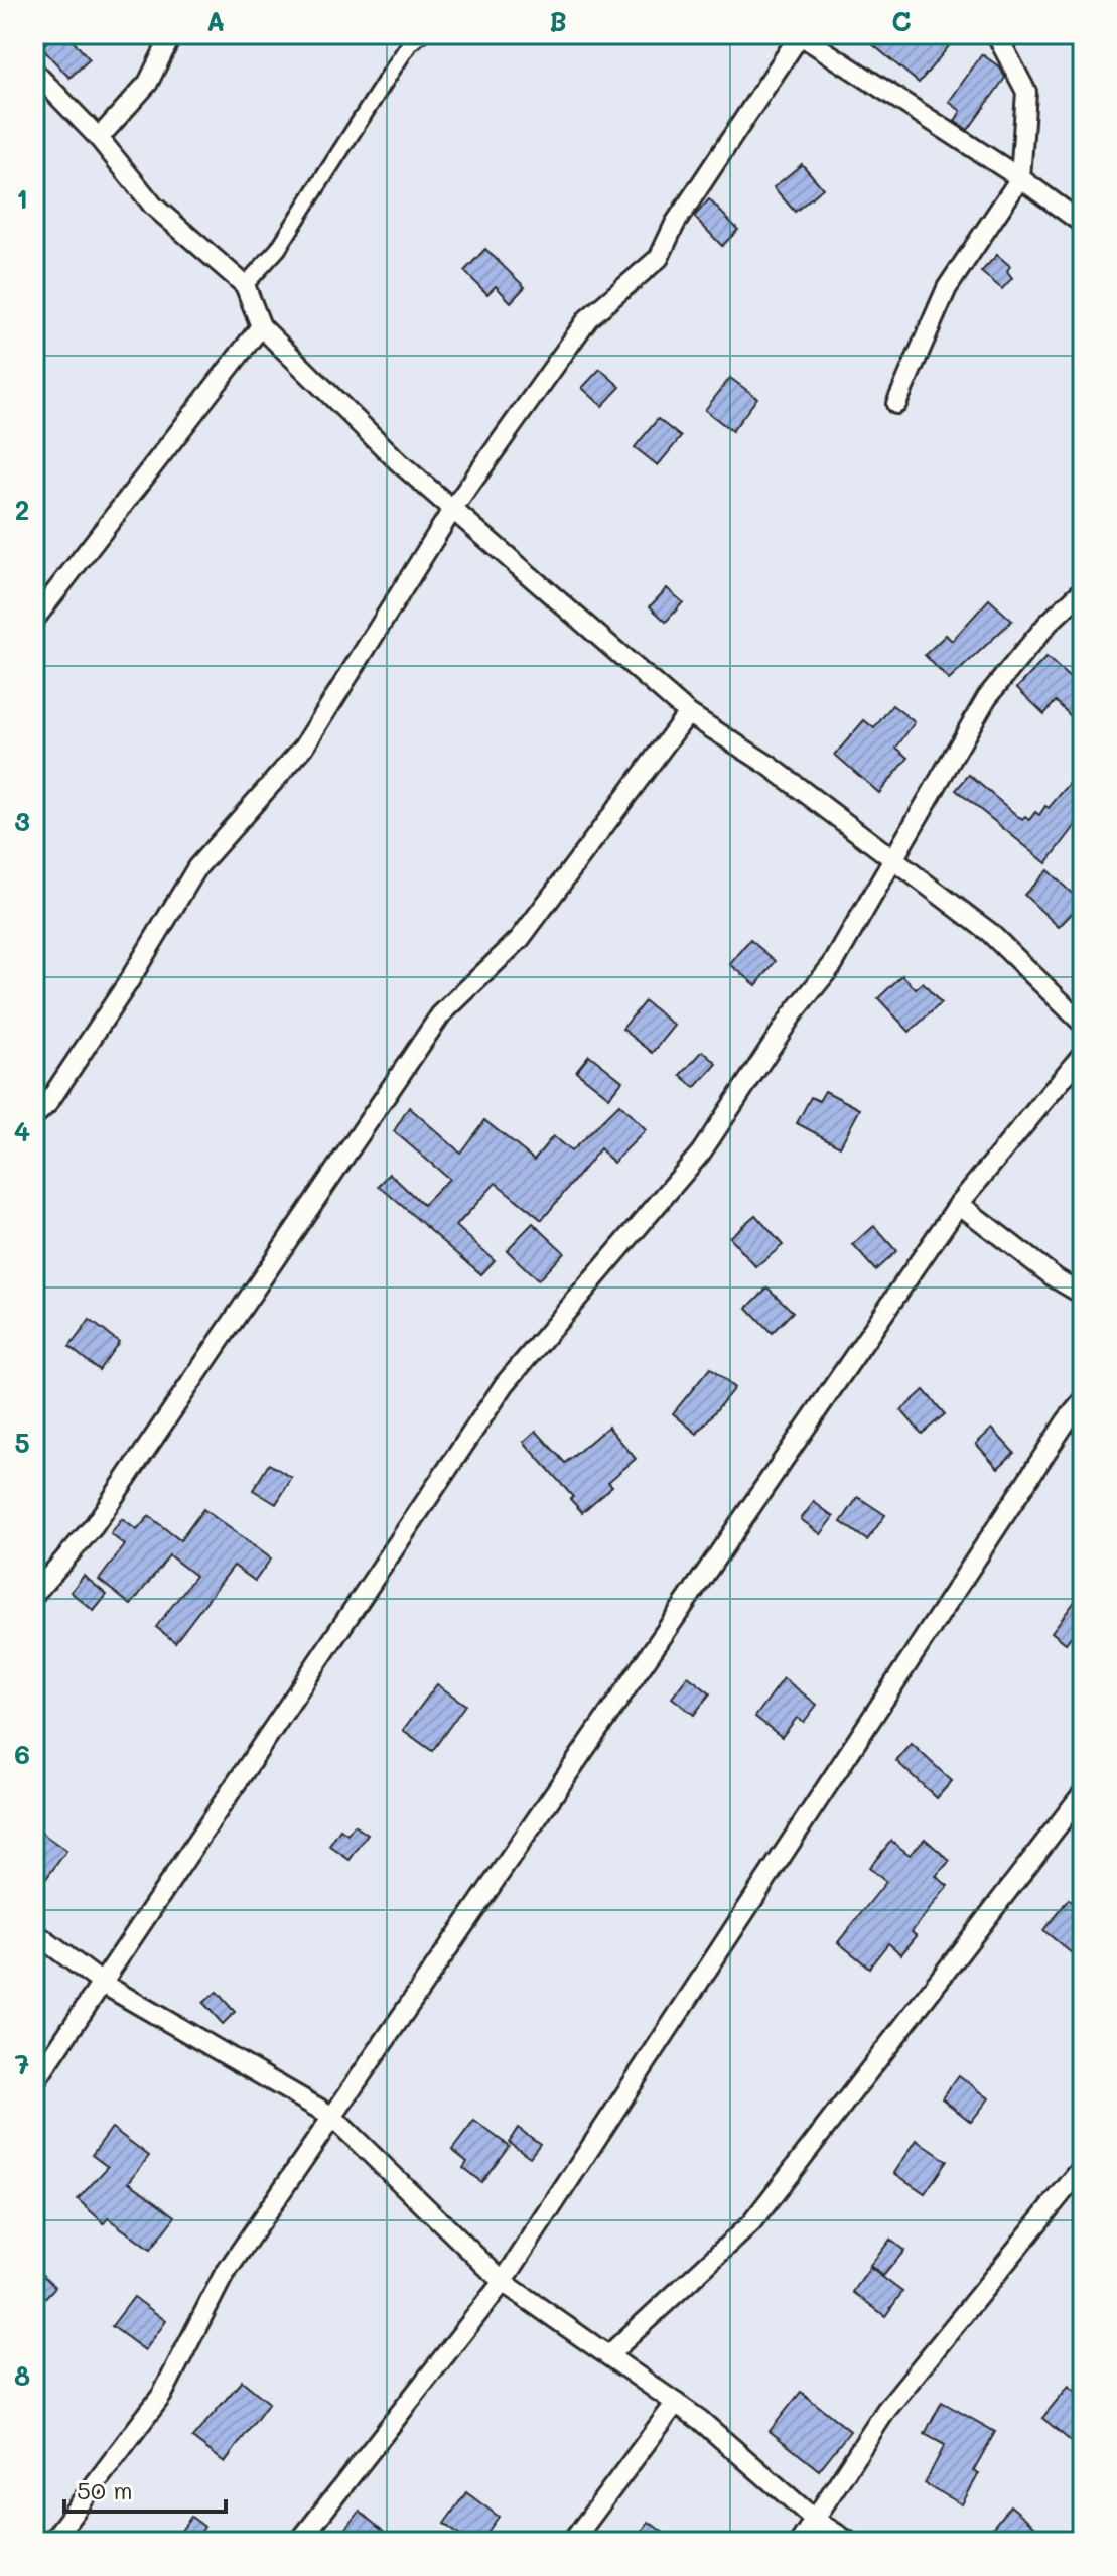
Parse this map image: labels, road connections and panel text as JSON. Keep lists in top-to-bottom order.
{
  "scale_bar": "50 m",
  "grid": {
    "columns": ["A", "B", "C"],
    "rows": [
      "1",
      "2",
      "3",
      "4",
      "5",
      "6",
      "7",
      "8"
    ]
  }
}
